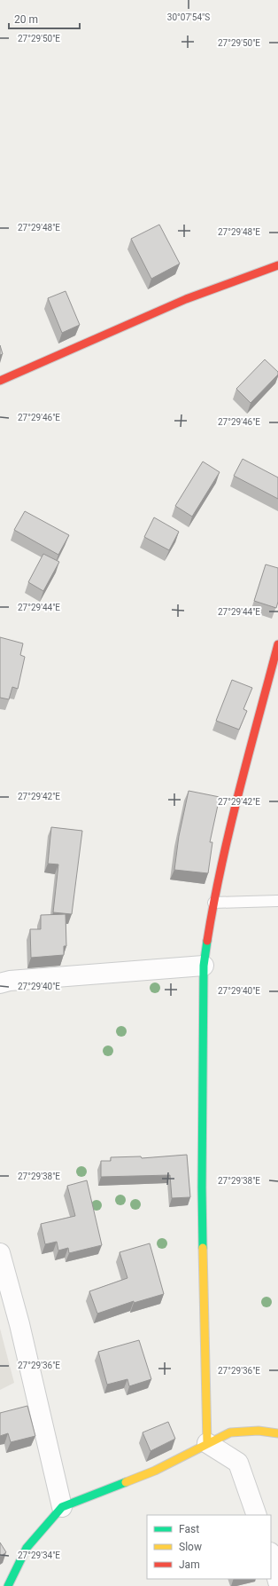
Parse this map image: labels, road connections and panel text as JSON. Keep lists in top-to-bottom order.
{
  "legend": ["Fast", "Slow", "Jam"],
  "scale_bar": "20 m",
  "coordinates": [
    "30°07'54\"S",
    "27°29'50\"E",
    "27°29'48\"E",
    "27°29'46\"E",
    "27°29'44\"E",
    "27°29'42\"E",
    "27°29'40\"E",
    "27°29'38\"E",
    "27°29'36\"E",
    "27°29'34\"E"
  ]
}
